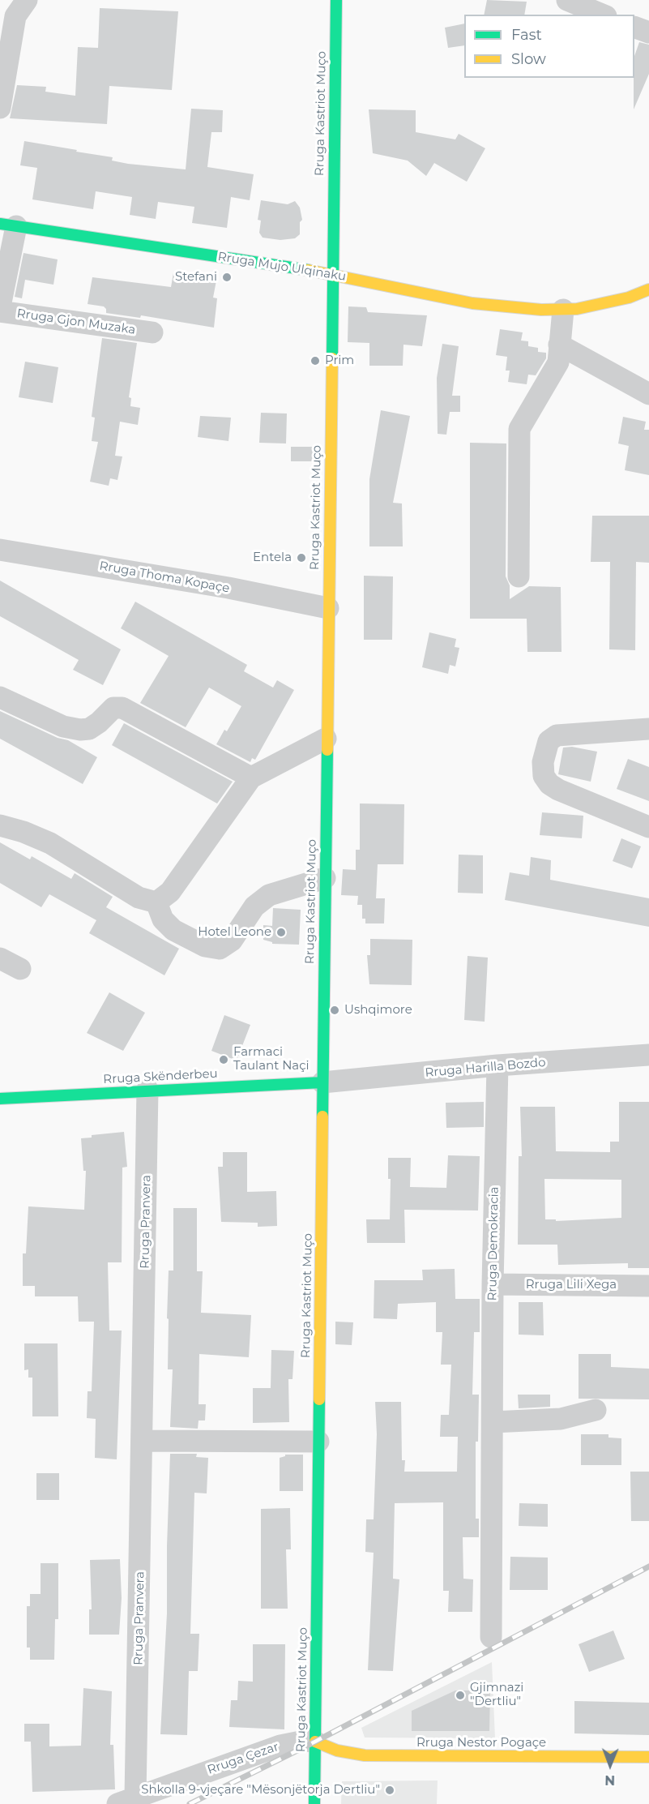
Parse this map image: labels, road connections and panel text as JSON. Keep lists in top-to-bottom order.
{
  "streets": {
    "street": [
      "Rruga Kastriot Muço",
      "Rruga Mujo Ulqinaku",
      "Rruga Gjon Muzaka",
      "Rruga Thoma Kopaçe",
      "Rruga Harilla Bozdo",
      "Rruga Skënderbeu",
      "Rruga Pranvera",
      "Rruga Demokracia",
      "Rruga Lili Xega",
      "Rruga Nestor Pogaçe",
      "Rruga Çezar"
    ]
  },
  "crossings": [
    ["Rruga Kastriot Muço", "Rruga Mujo Ulqinaku"],
    ["Rruga Kastriot Muço", "Rruga Thoma Kopaçe"],
    ["Rruga Kastriot Muço", "Rruga Harilla Bozdo"],
    ["Rruga Kastriot Muço", "Rruga Skënderbeu"],
    ["Rruga Kastriot Muço", "Rruga Nestor Pogaçe"],
    ["Rruga Kastriot Muço", "Rruga Çezar"],
    ["Rruga Harilla Bozdo", "Rruga Skënderbeu"],
    ["Rruga Harilla Bozdo", "Rruga Demokracia"],
    ["Rruga Skënderbeu", "Rruga Pranvera"],
    ["Rruga Pranvera", "Rruga Çezar"],
    ["Rruga Demokracia", "Rruga Lili Xega"],
    ["Rruga Nestor Pogaçe", "Rruga Çezar"]
  ],
  "places": [
    "Stefani",
    "Prim",
    "Entela",
    "Hotel Leone",
    "Ushqimore",
    "Farmaci Taulant Naçi",
    "Gjimnazi \"Dertliu\"",
    "Shkolla 9-vjeçare \"Mësonjëtorja Dertliu\""
  ],
  "legend": ["Fast", "Slow"],
  "north": "bottom"
}
